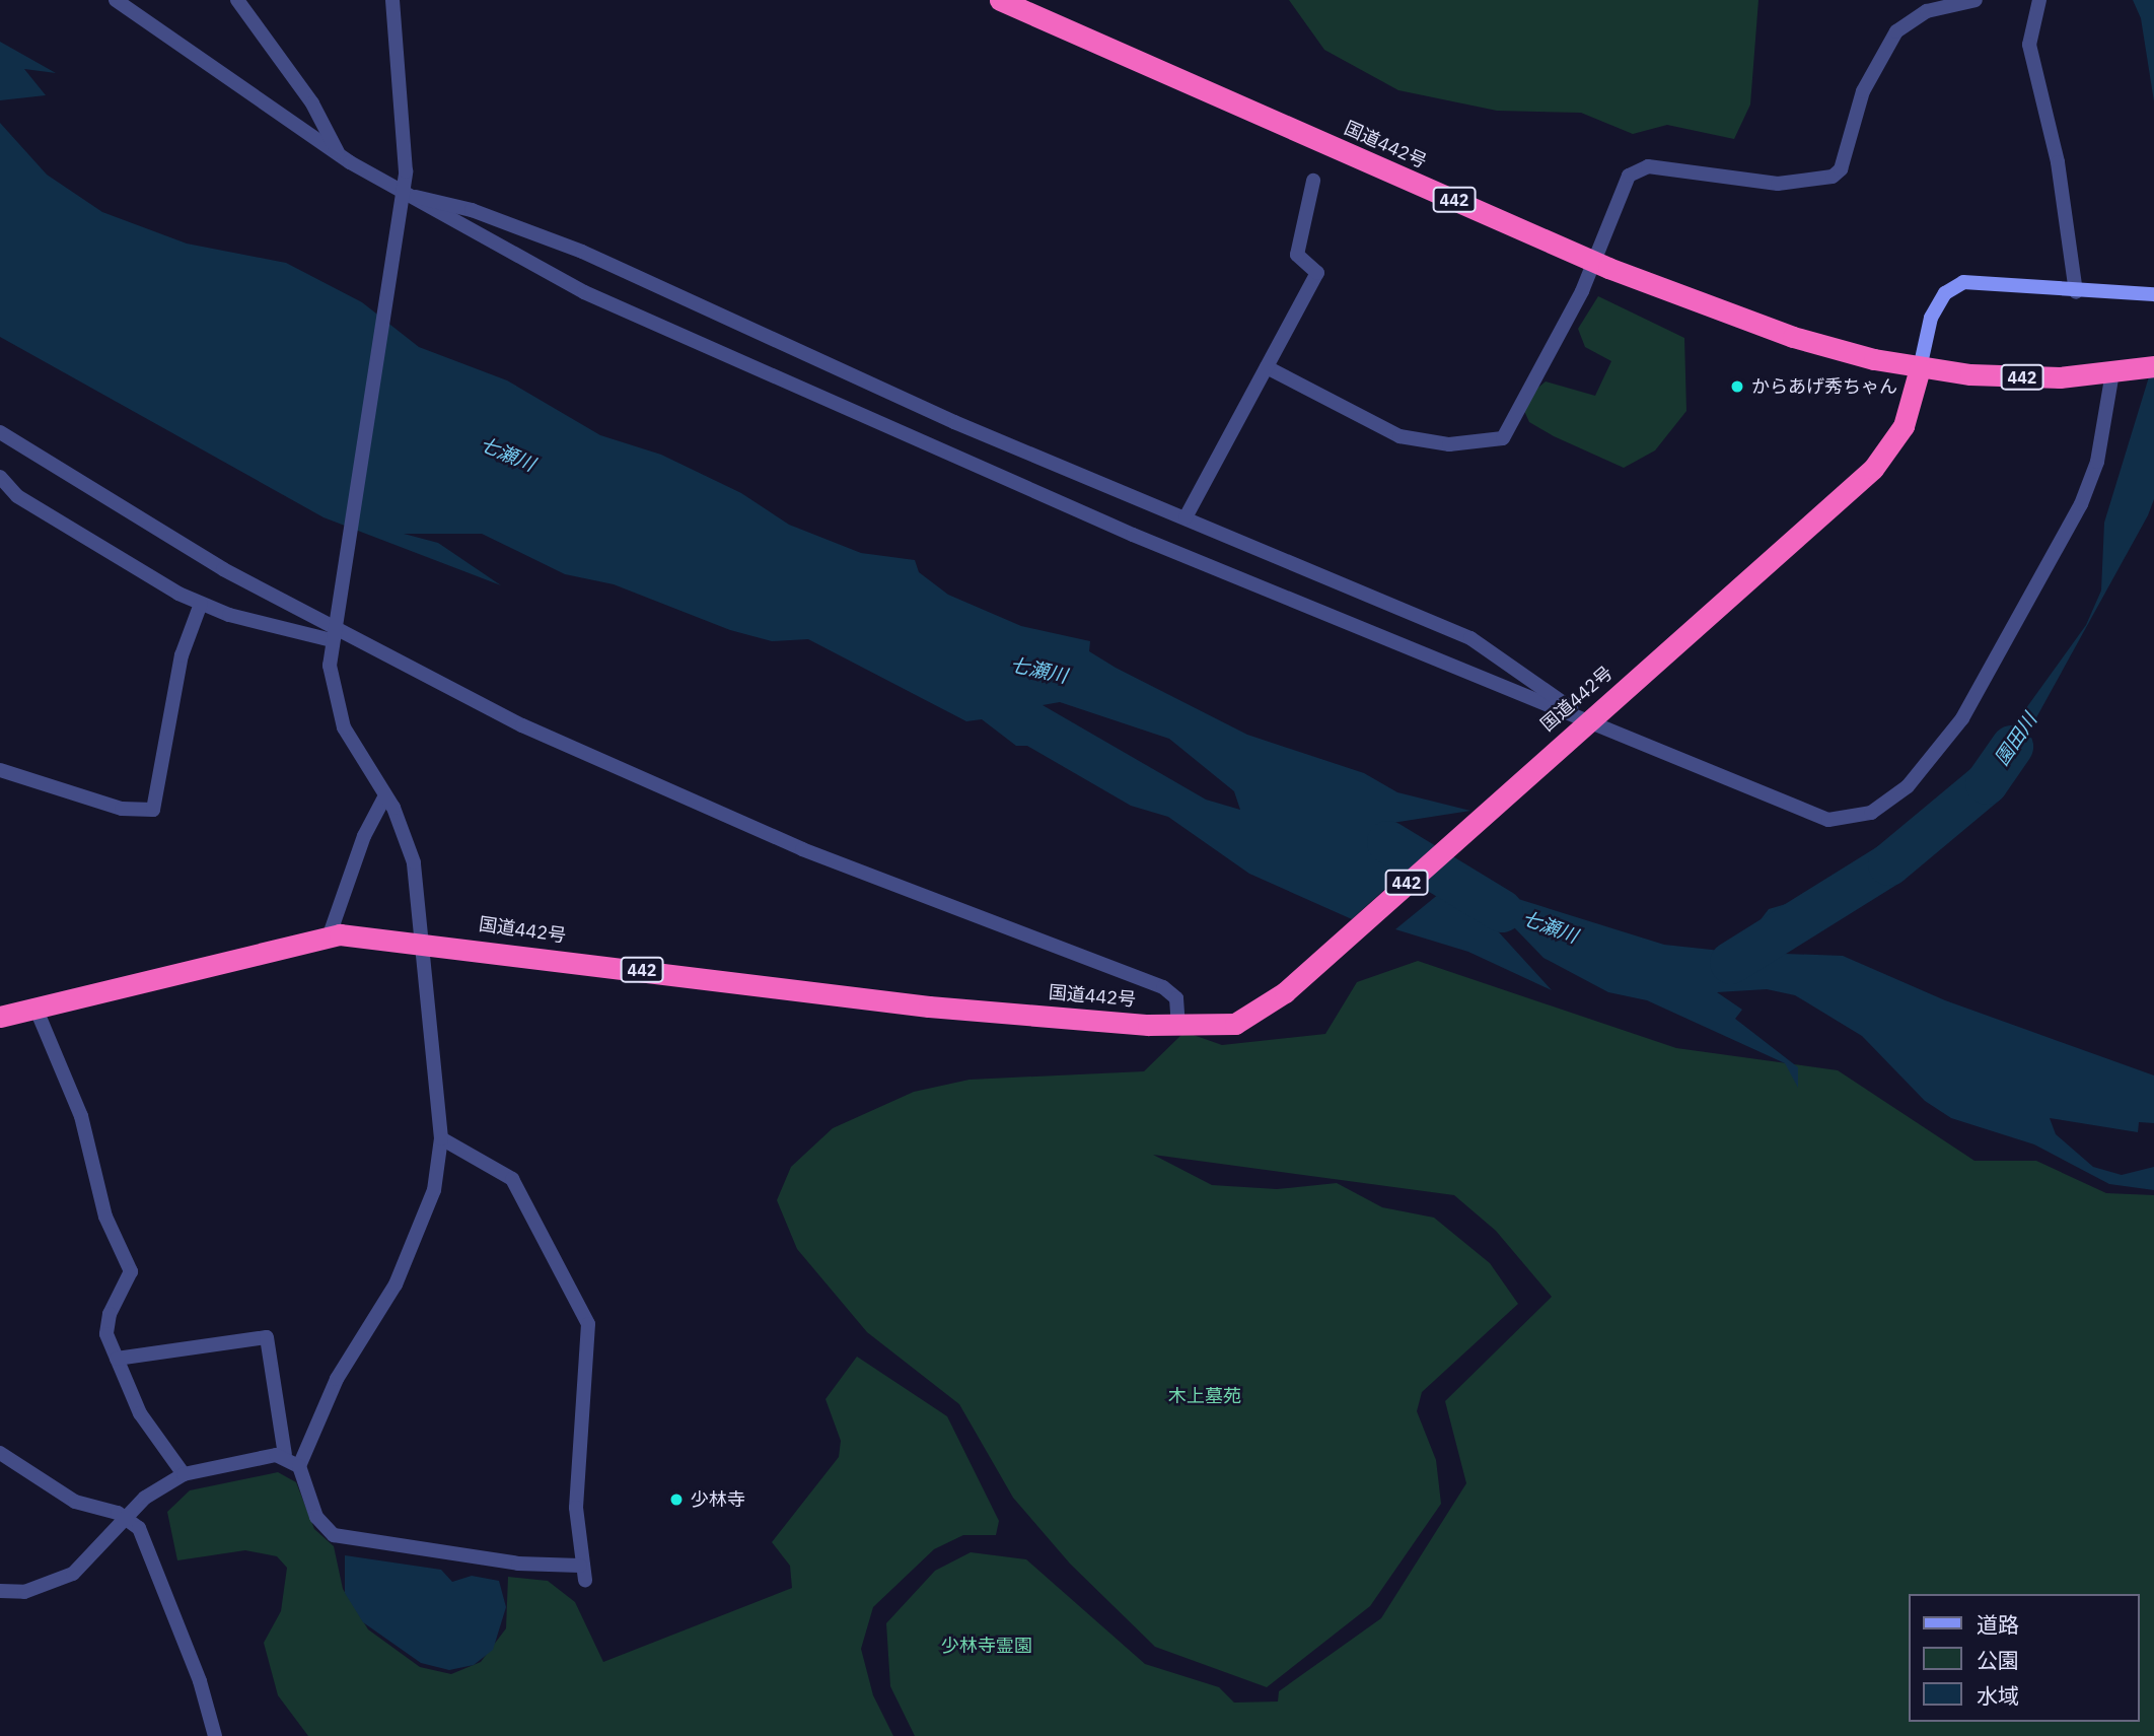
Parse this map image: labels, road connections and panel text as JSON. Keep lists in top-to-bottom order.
{
  "streets": {
    "highway": ["国道442号", "442"]
  },
  "water": ["七瀬川", "園田川"],
  "parks": ["木上墓苑", "少林寺霊園"],
  "places": ["からあげ秀ちゃん", "少林寺"],
  "legend": ["道路", "公園", "水域"]
}
